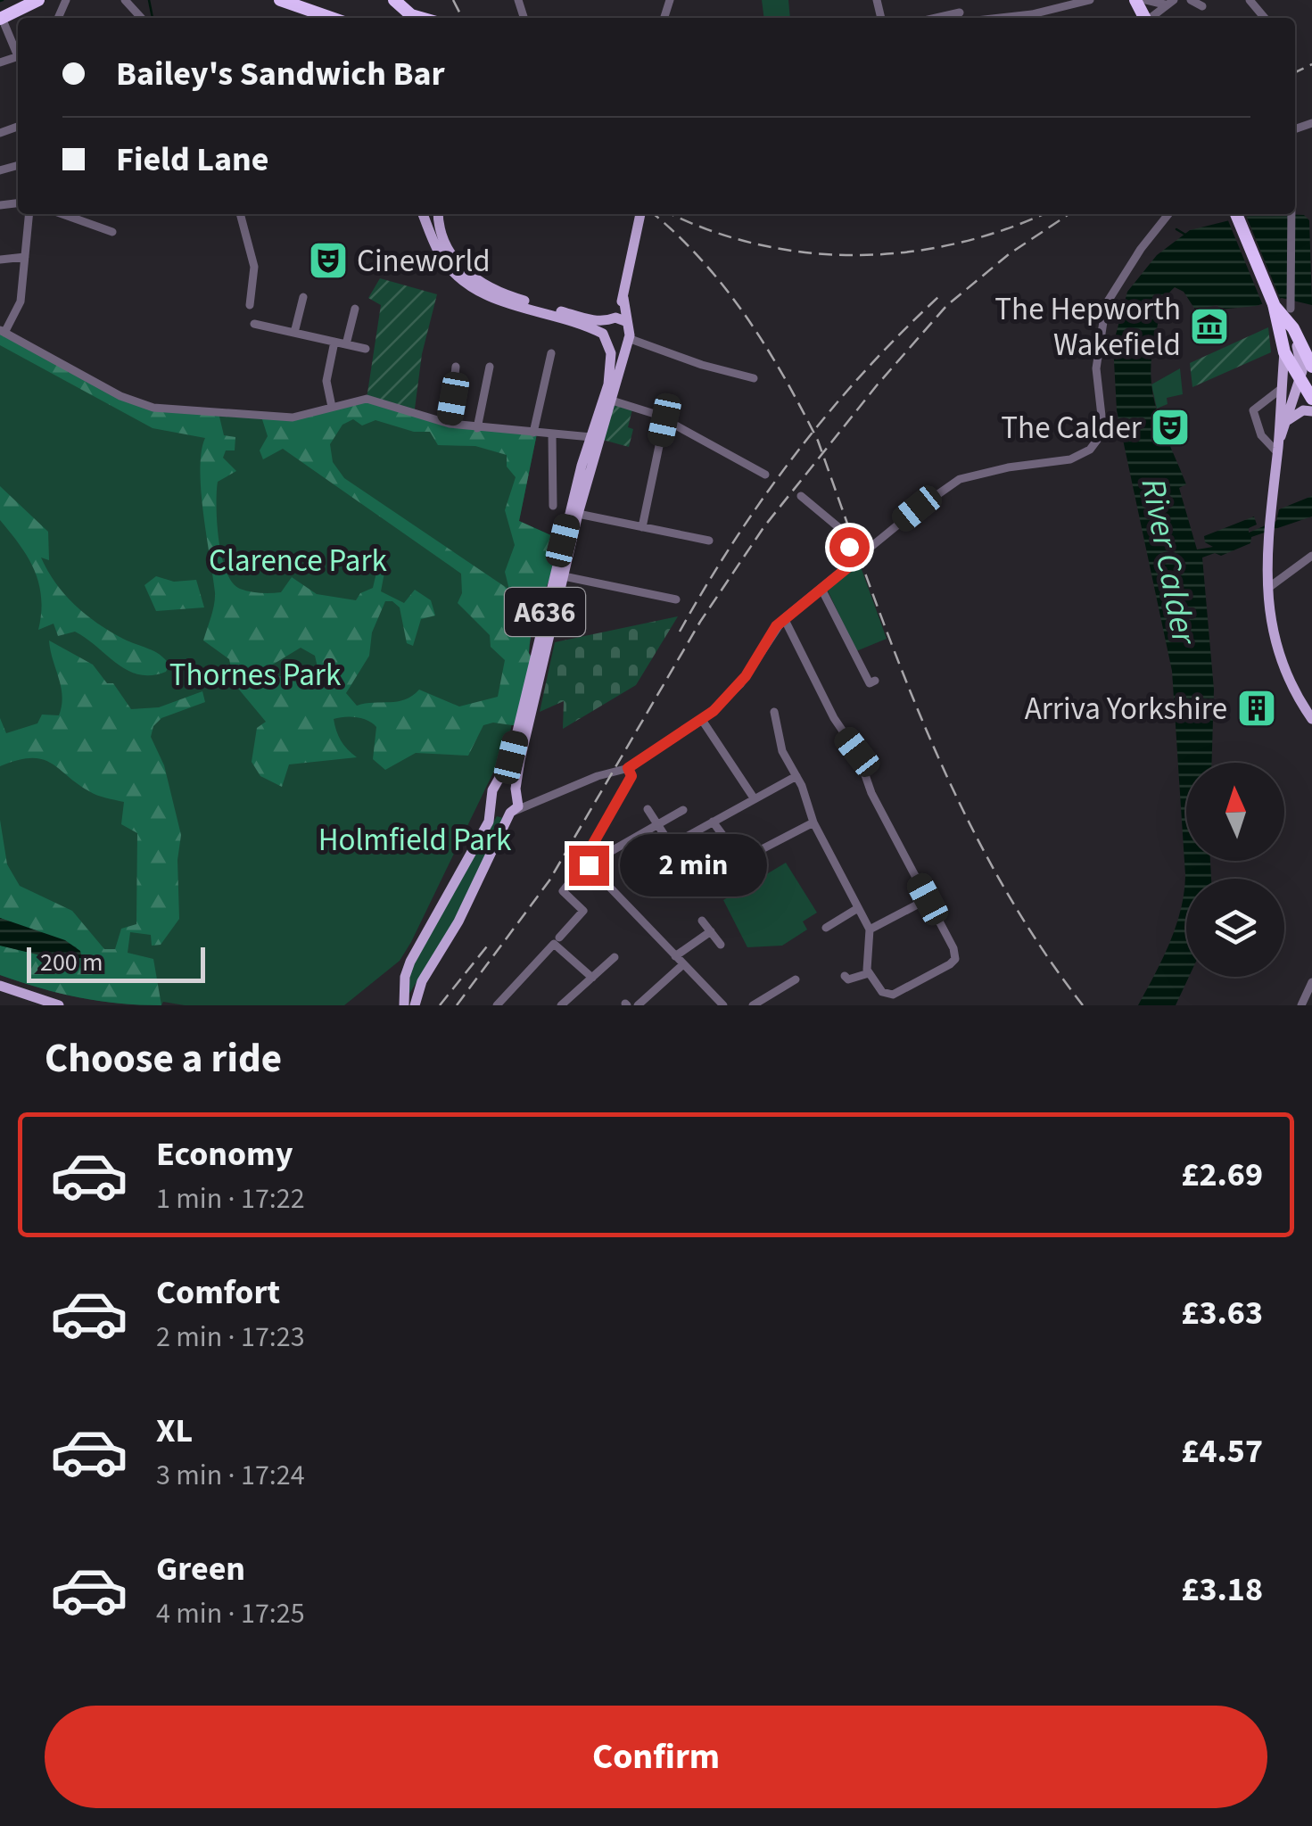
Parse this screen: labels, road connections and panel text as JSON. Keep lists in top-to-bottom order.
{
  "streets": {
    "main road": ["A636"]
  },
  "water": ["River Calder"],
  "parks": ["Clarence Park", "Thornes Park", "Holmfield Park"],
  "places": {
    "theatre": ["Cineworld", "The Calder"],
    "museum": ["The Hepworth Wakefield"],
    "building": ["Arriva Yorkshire"]
  },
  "scale_bar": "200 m",
  "north": "top",
  "page": {
    "banner": ["Bailey's Sandwich Bar", "Field Lane"],
    "bubble": "2 min",
    "scale": "200 m",
    "heading": "Choose a ride",
    "list": [
      {
        "name": "Economy",
        "note": "1 min · 17:22",
        "value": "£2.69"
      },
      {
        "name": "Comfort",
        "note": "2 min · 17:23",
        "value": "£3.63"
      },
      {
        "name": "XL",
        "note": "3 min · 17:24",
        "value": "£4.57"
      },
      {
        "name": "Green",
        "note": "4 min · 17:25",
        "value": "£3.18"
      }
    ],
    "buttons": "Confirm"
  }
}
